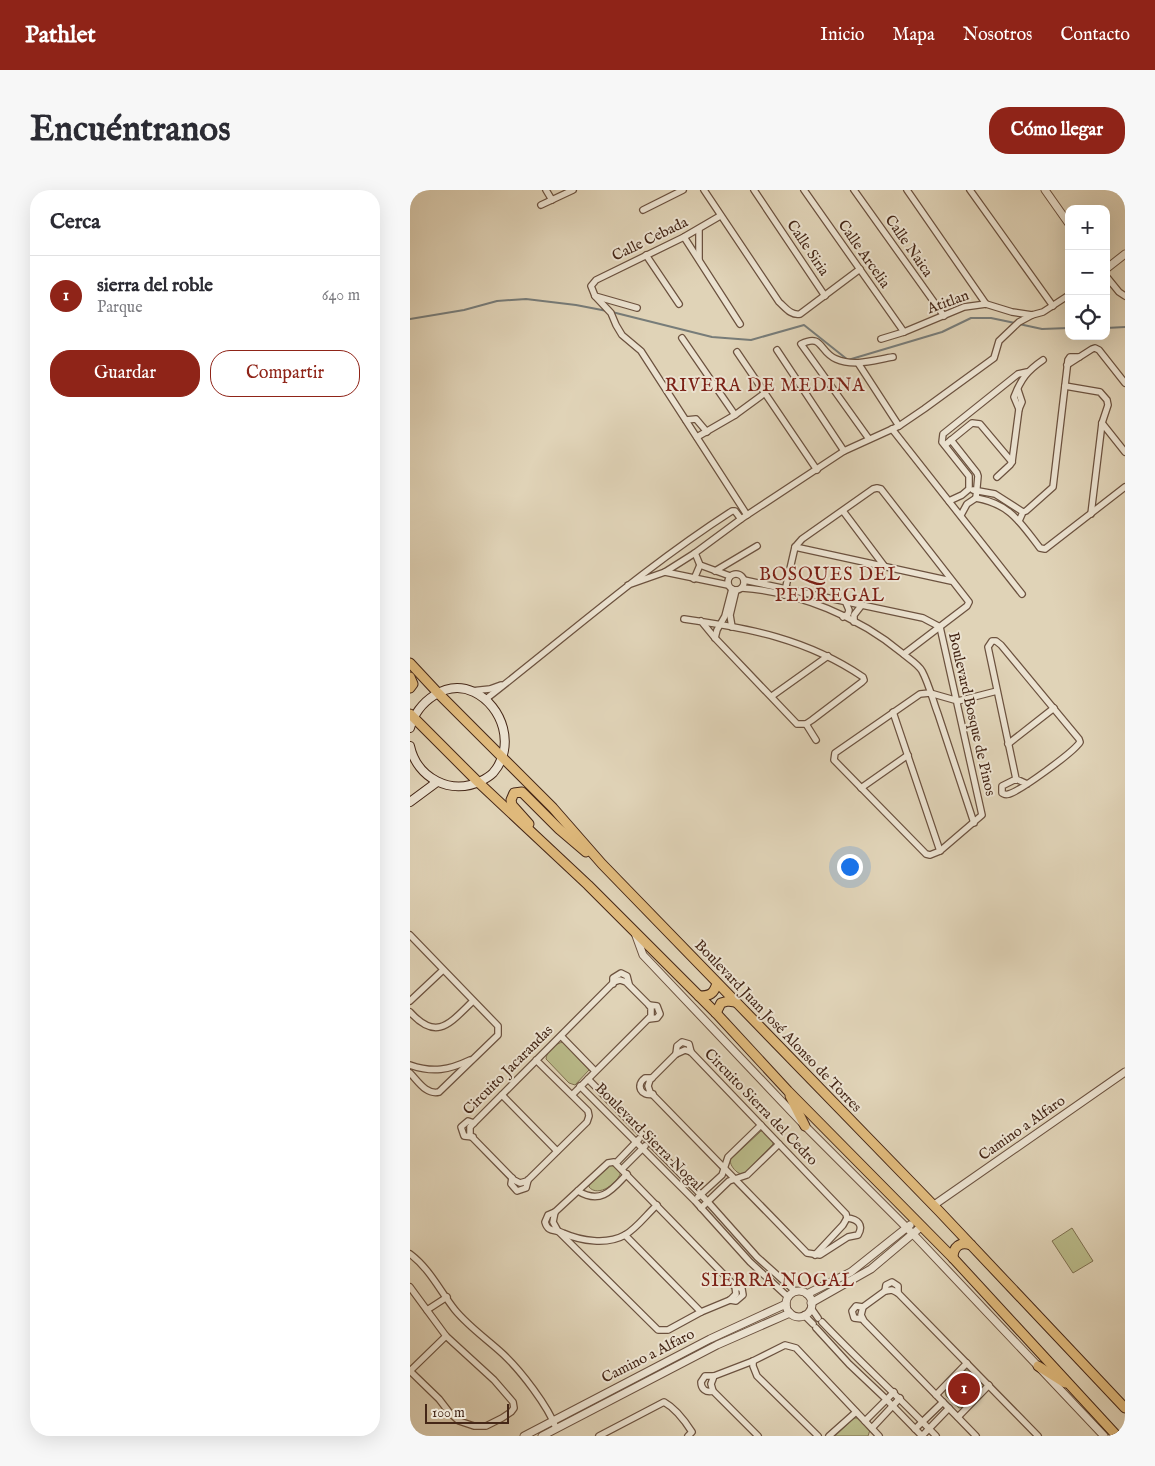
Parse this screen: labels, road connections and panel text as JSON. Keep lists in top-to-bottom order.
{
  "streets": {
    "main road": ["Boulevard Juan José Alonso de Torres"],
    "street": [
      "Calle Cebada",
      "Calle Naica",
      "Calle Siria",
      "Calle Arcelia",
      "Atitlan",
      "Boulevard Bosque de Pinos",
      "Circuito Jacarandas",
      "Circuito Sierra del Cedro",
      "Camino a Alfaro",
      "Boulevard Sierra Nogal"
    ]
  },
  "crossings": [
    ["Calle Naica", "Atitlan"],
    ["Calle Arcelia", "Atitlan"],
    ["Boulevard Juan José Alonso de Torres", "Camino a Alfaro"],
    ["Circuito Jacarandas", "Boulevard Sierra Nogal"],
    ["Camino a Alfaro", "Boulevard Sierra Nogal"]
  ],
  "districts": ["RIVERA DE MEDINA", "BOSQUES DEL PEDREGAL", "SIERRA NOGAL"],
  "scale_bar": "100 m",
  "page": {
    "header": "Pathlet",
    "nav": [
      "Inicio",
      "Mapa",
      "Nosotros",
      "Contacto"
    ],
    "buttons": [
      "Cómo llegar",
      ["Guardar", "Compartir"]
    ],
    "title": "Encuéntranos",
    "heading": "Cerca",
    "map_buttons": ["+", "−"],
    "list": [
      {
        "mark": "1",
        "name": "sierra del roble",
        "note": "Parque",
        "value": "640 m"
      }
    ],
    "pins": "1",
    "scale": "100 m"
  }
}
